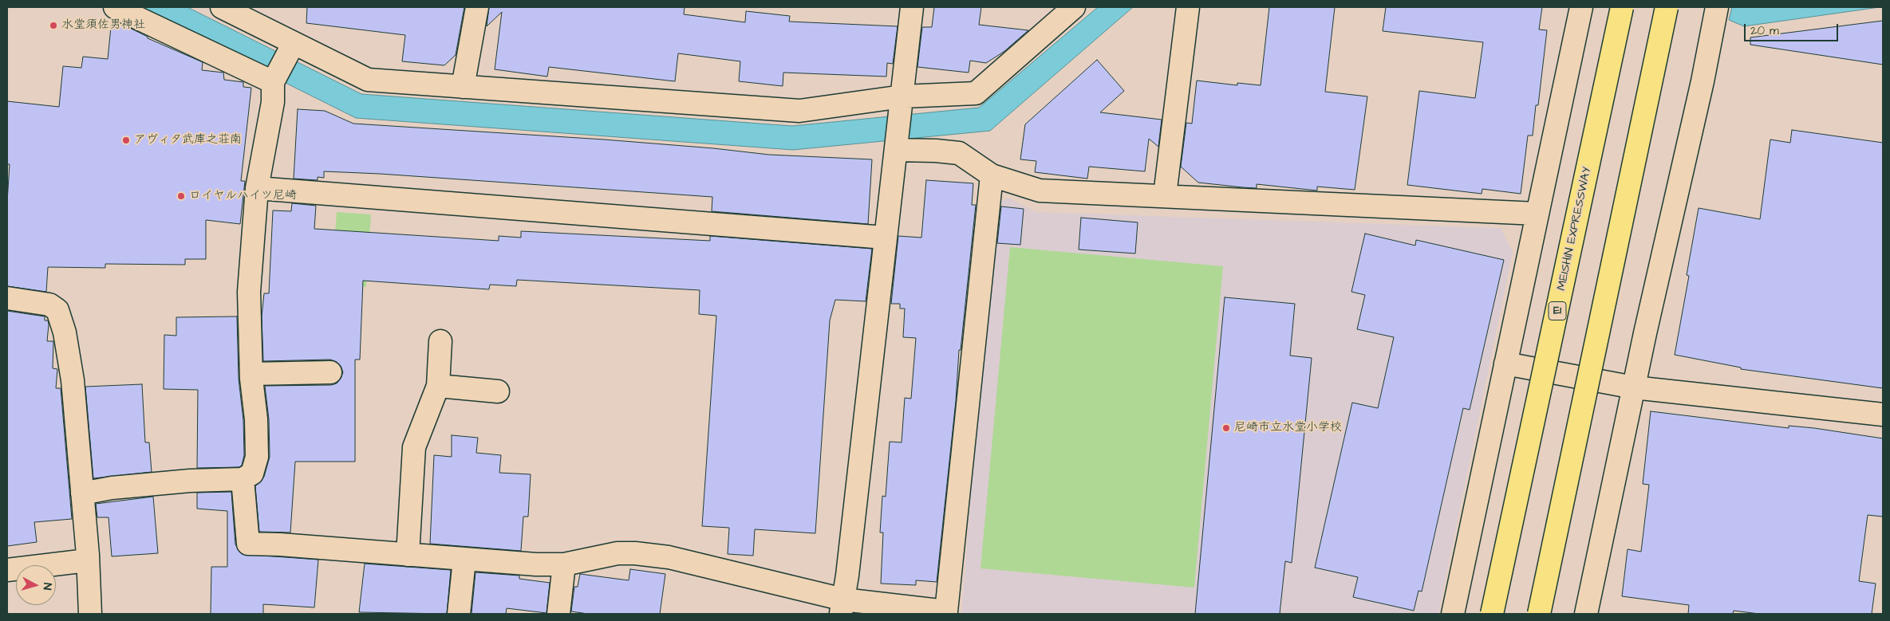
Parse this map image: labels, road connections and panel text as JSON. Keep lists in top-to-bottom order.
{
  "streets": {
    "highway": ["MEISHIN EXPRESSWAY", "E1"]
  },
  "places": [
    "水堂須佐男神社",
    "アヴィタ武庫之荘南",
    "ロイヤルハイツ尼崎",
    "尼崎市立水堂小学校"
  ],
  "scale_bar": "20 m",
  "north": "right"
}
